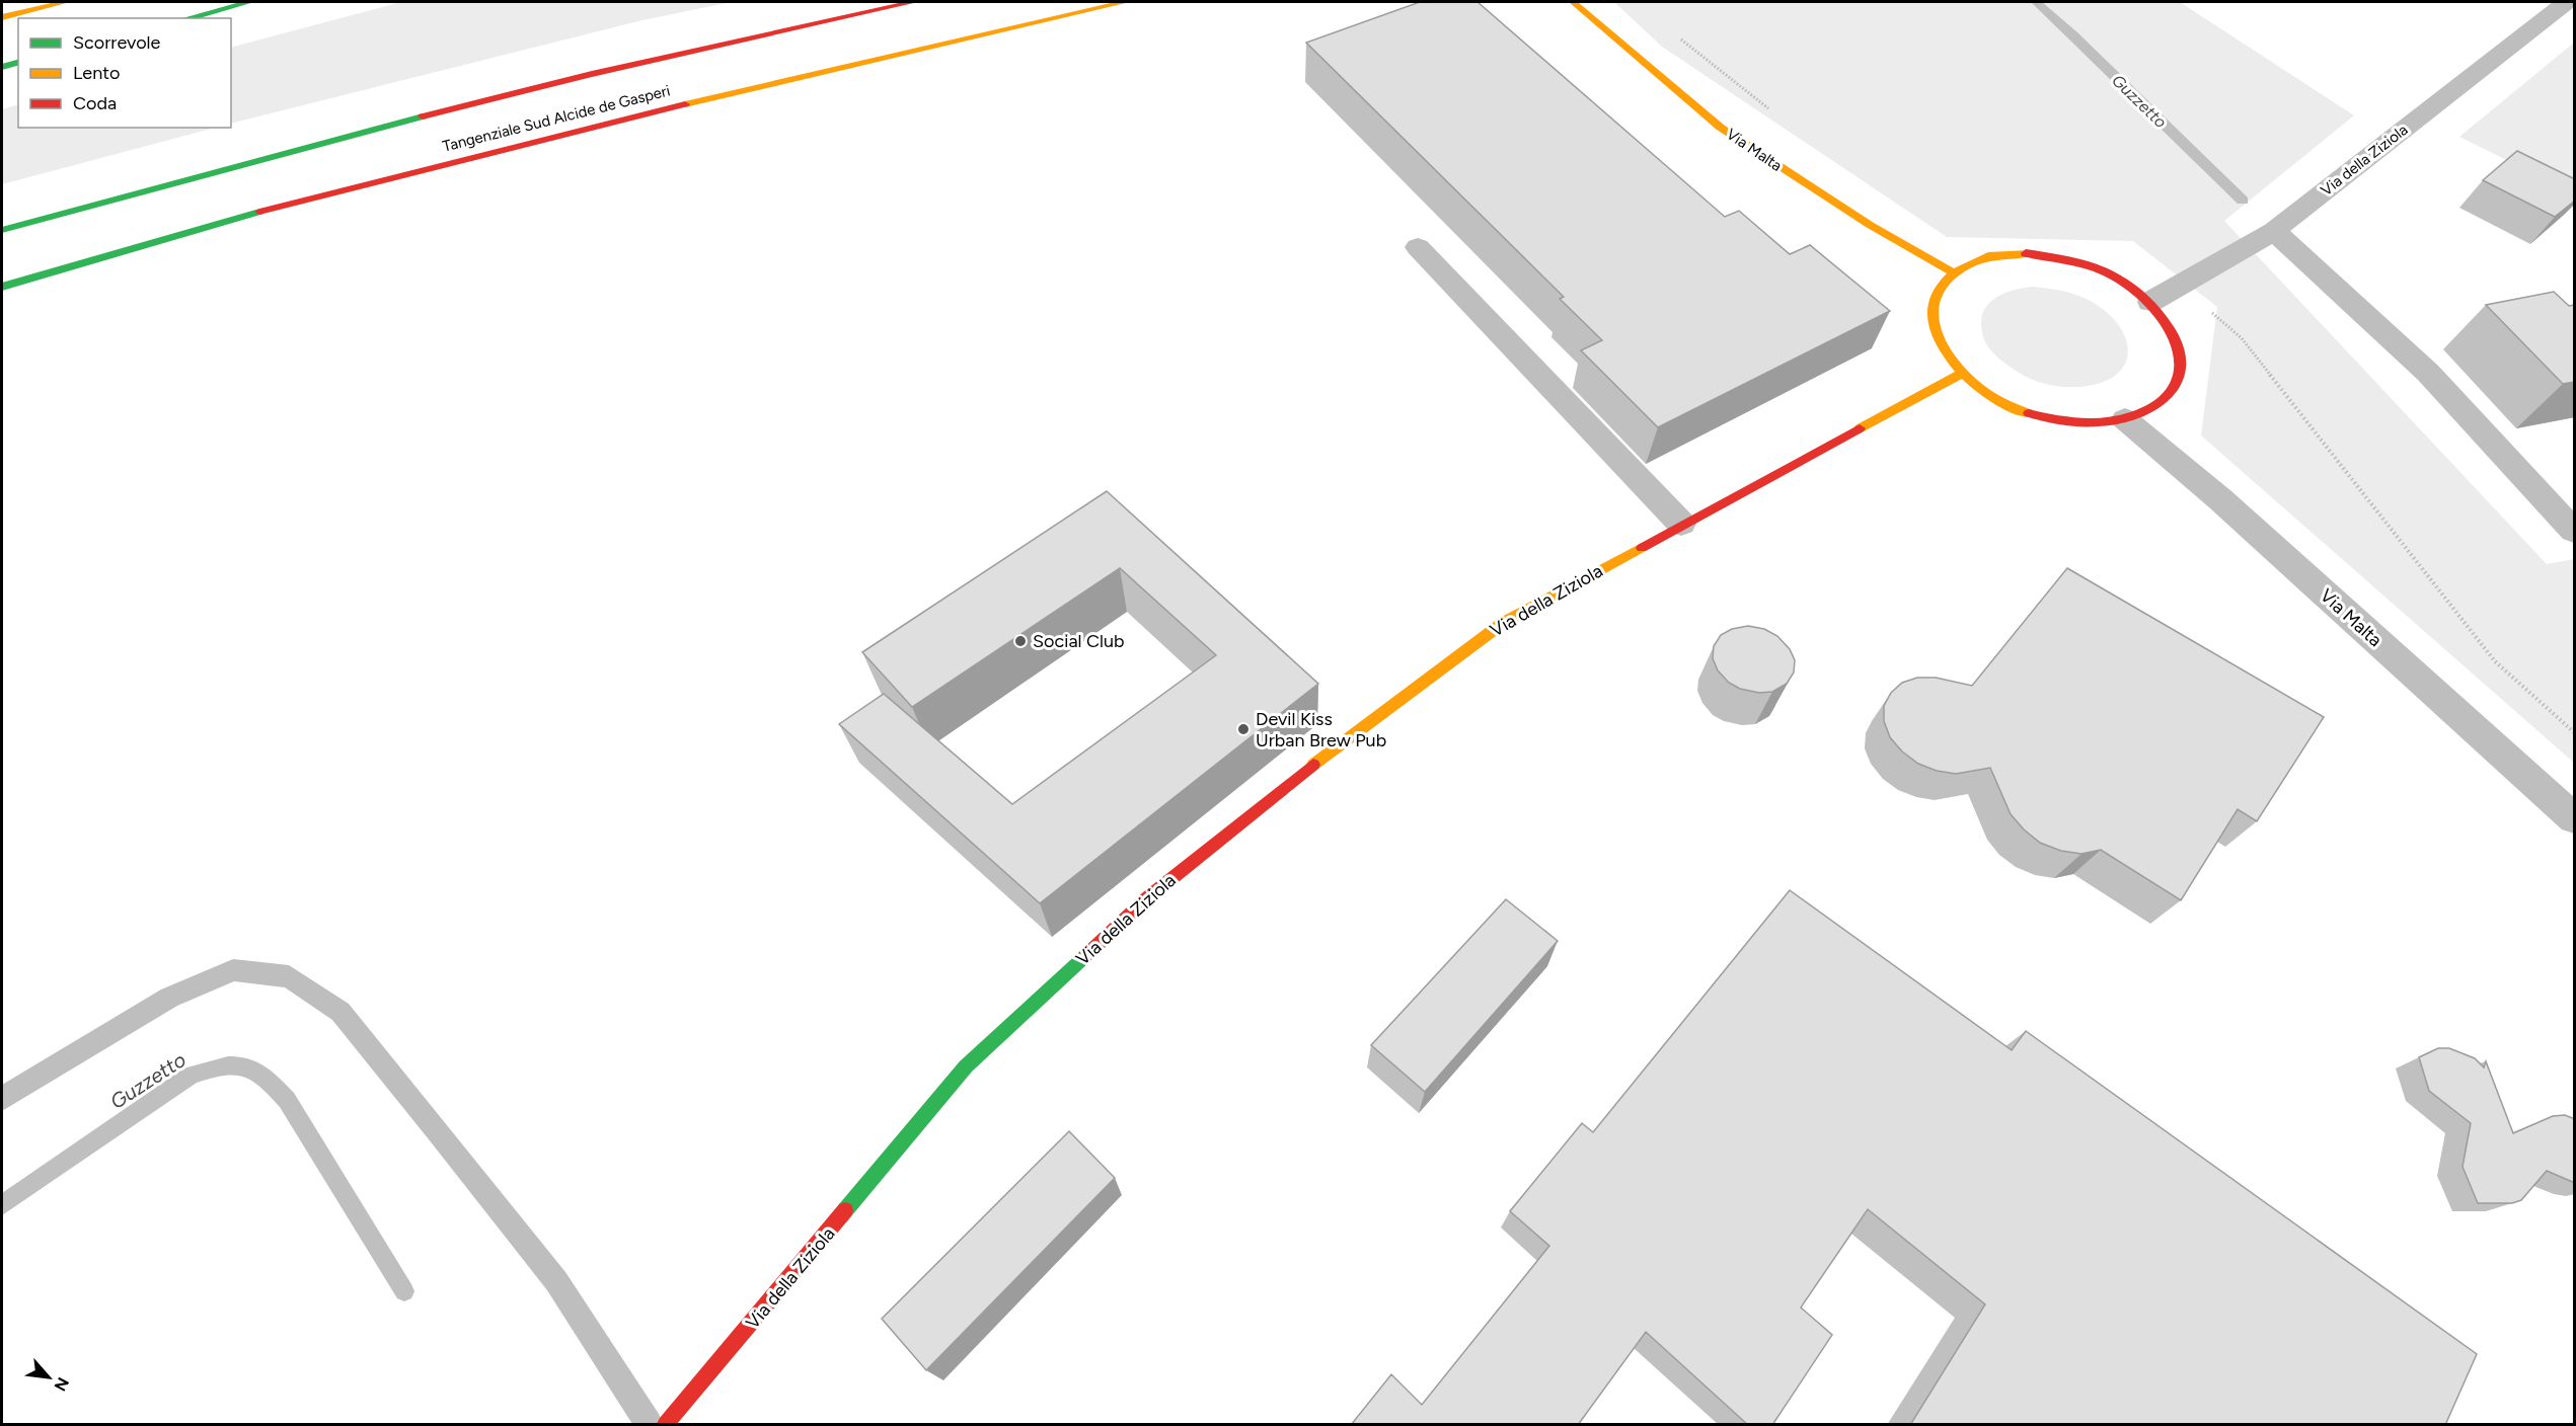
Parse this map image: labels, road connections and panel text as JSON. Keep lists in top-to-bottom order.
{
  "streets": {
    "main road": ["Tangenziale Sud Alcide de Gasperi", "Via Malta", "Via della Ziziola"]
  },
  "crossings": [
    ["Via Malta", "Via della Ziziola"]
  ],
  "water": ["Guzzetto"],
  "places": ["Social Club", "Devil Kiss Urban Brew Pub"],
  "legend": ["Scorrevole", "Lento", "Coda"],
  "north": "bottom right"
}
